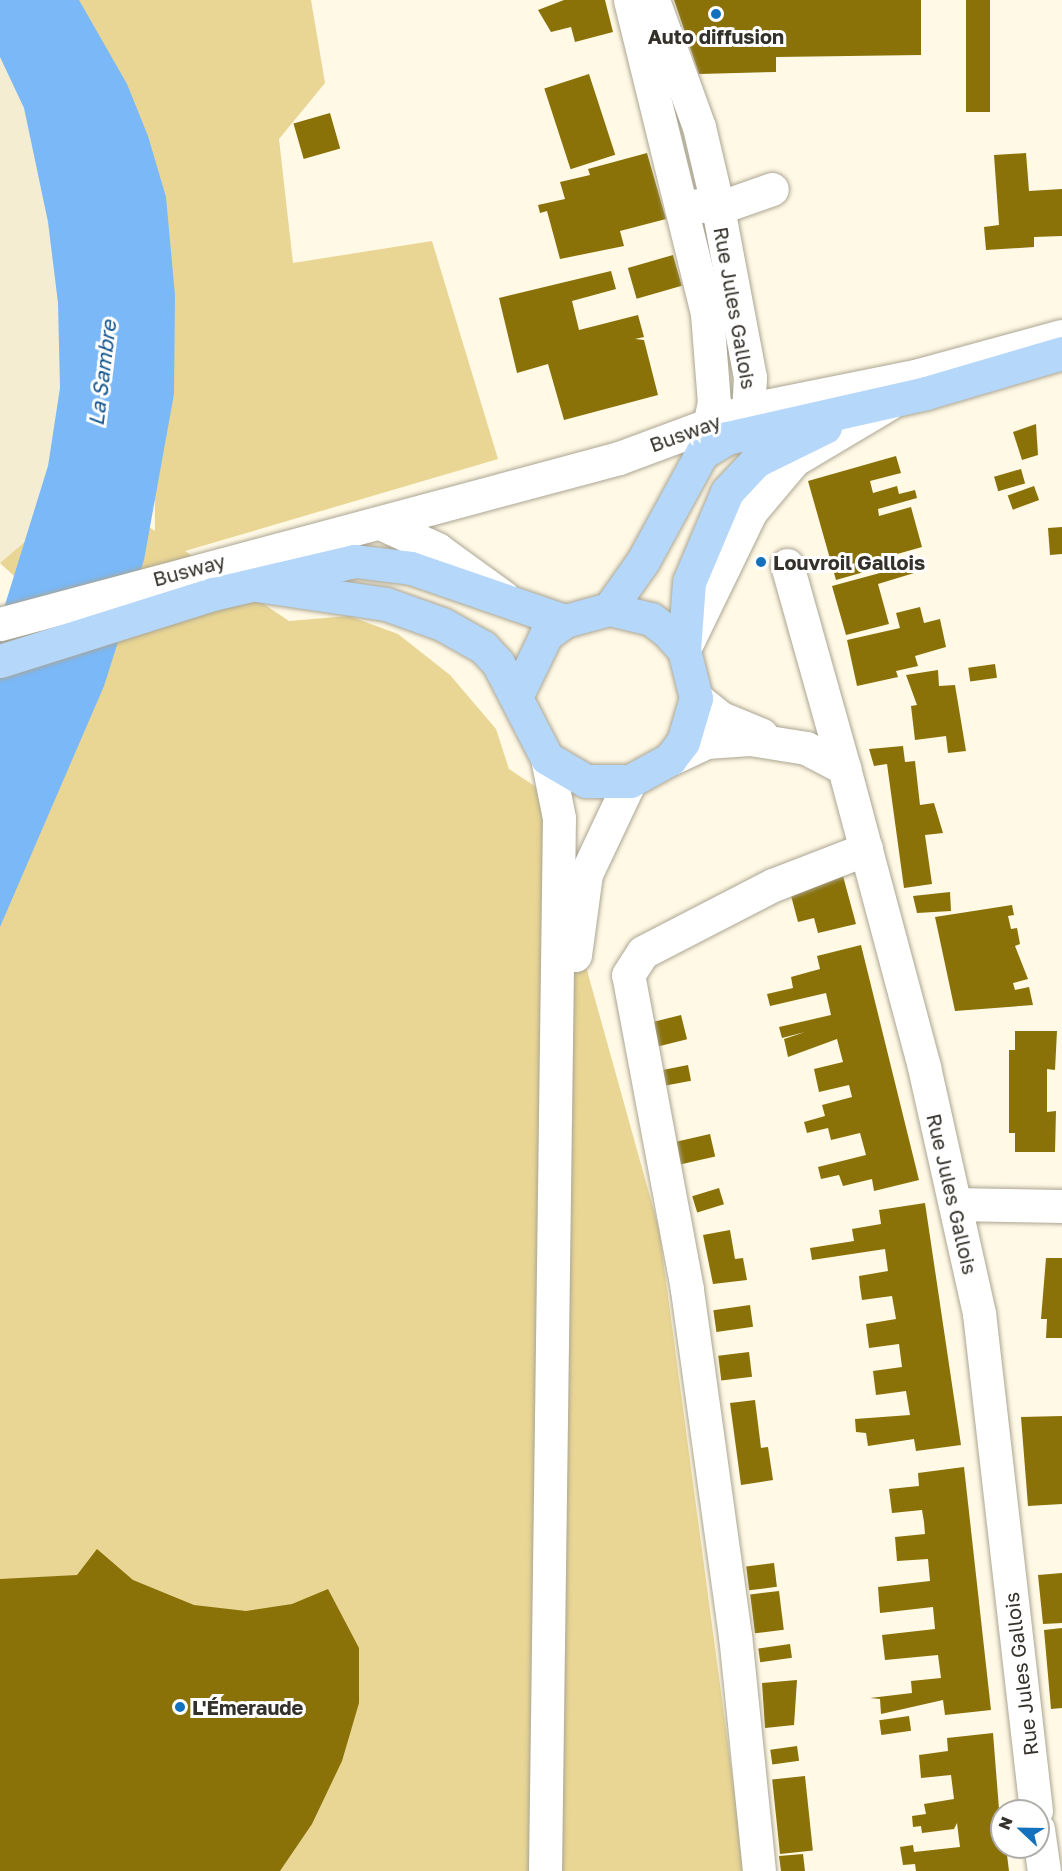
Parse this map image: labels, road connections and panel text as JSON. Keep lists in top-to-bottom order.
{
  "streets": {
    "main road": ["Rue Jules Gallois"],
    "street": ["Busway"]
  },
  "crossings": [
    ["Rue Jules Gallois", "Busway"]
  ],
  "water": ["La Sambre"],
  "places": ["Auto diffusion", "Louvroil Gallois", "L'Émeraude"],
  "north": "left"
}
